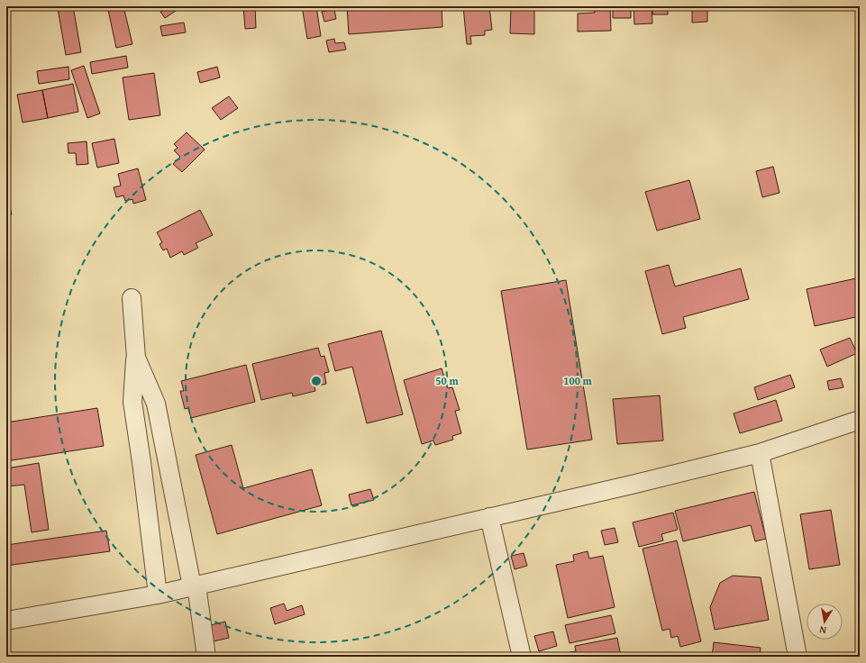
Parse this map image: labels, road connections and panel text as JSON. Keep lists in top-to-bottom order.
{
  "north": "bottom",
  "rings": ["50 m", "100 m"]
}
